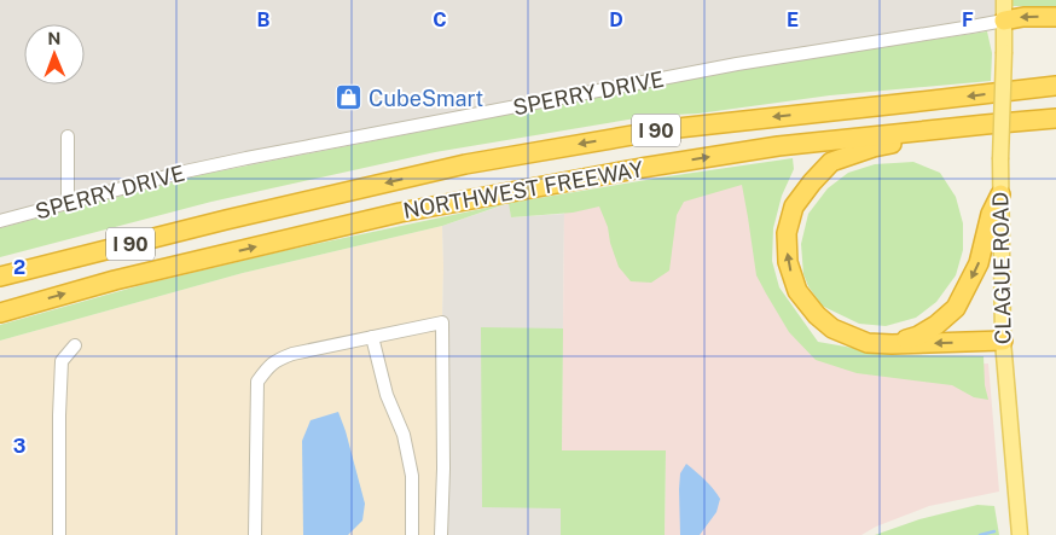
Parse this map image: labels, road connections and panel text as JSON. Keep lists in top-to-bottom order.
{
  "streets": {
    "highway": ["I 90", "NORTHWEST FREEWAY"],
    "main road": ["CLAGUE ROAD"],
    "street": ["SPERRY DRIVE"]
  },
  "crossings": [
    ["SPERRY DRIVE", "CLAGUE ROAD"]
  ],
  "places": {
    "shop": ["CubeSmart"]
  },
  "north": "top",
  "grid": {
    "columns": [
      "B",
      "C",
      "D",
      "E",
      "F"
    ],
    "rows": ["2", "3"]
  }
}
